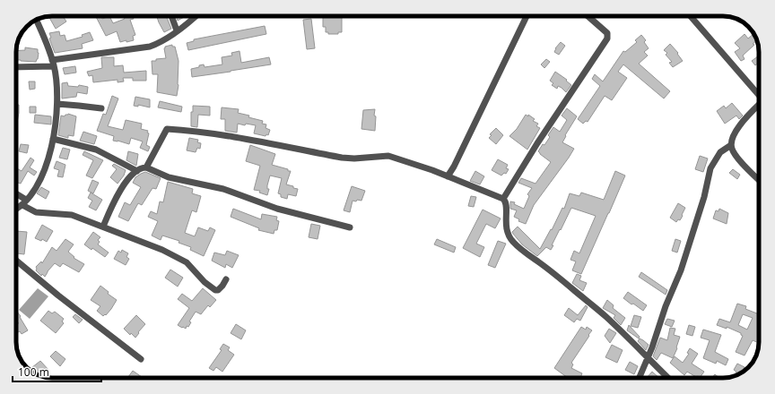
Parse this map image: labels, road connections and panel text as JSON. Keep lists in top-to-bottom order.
{
  "scale_bar": "100 m"
}
